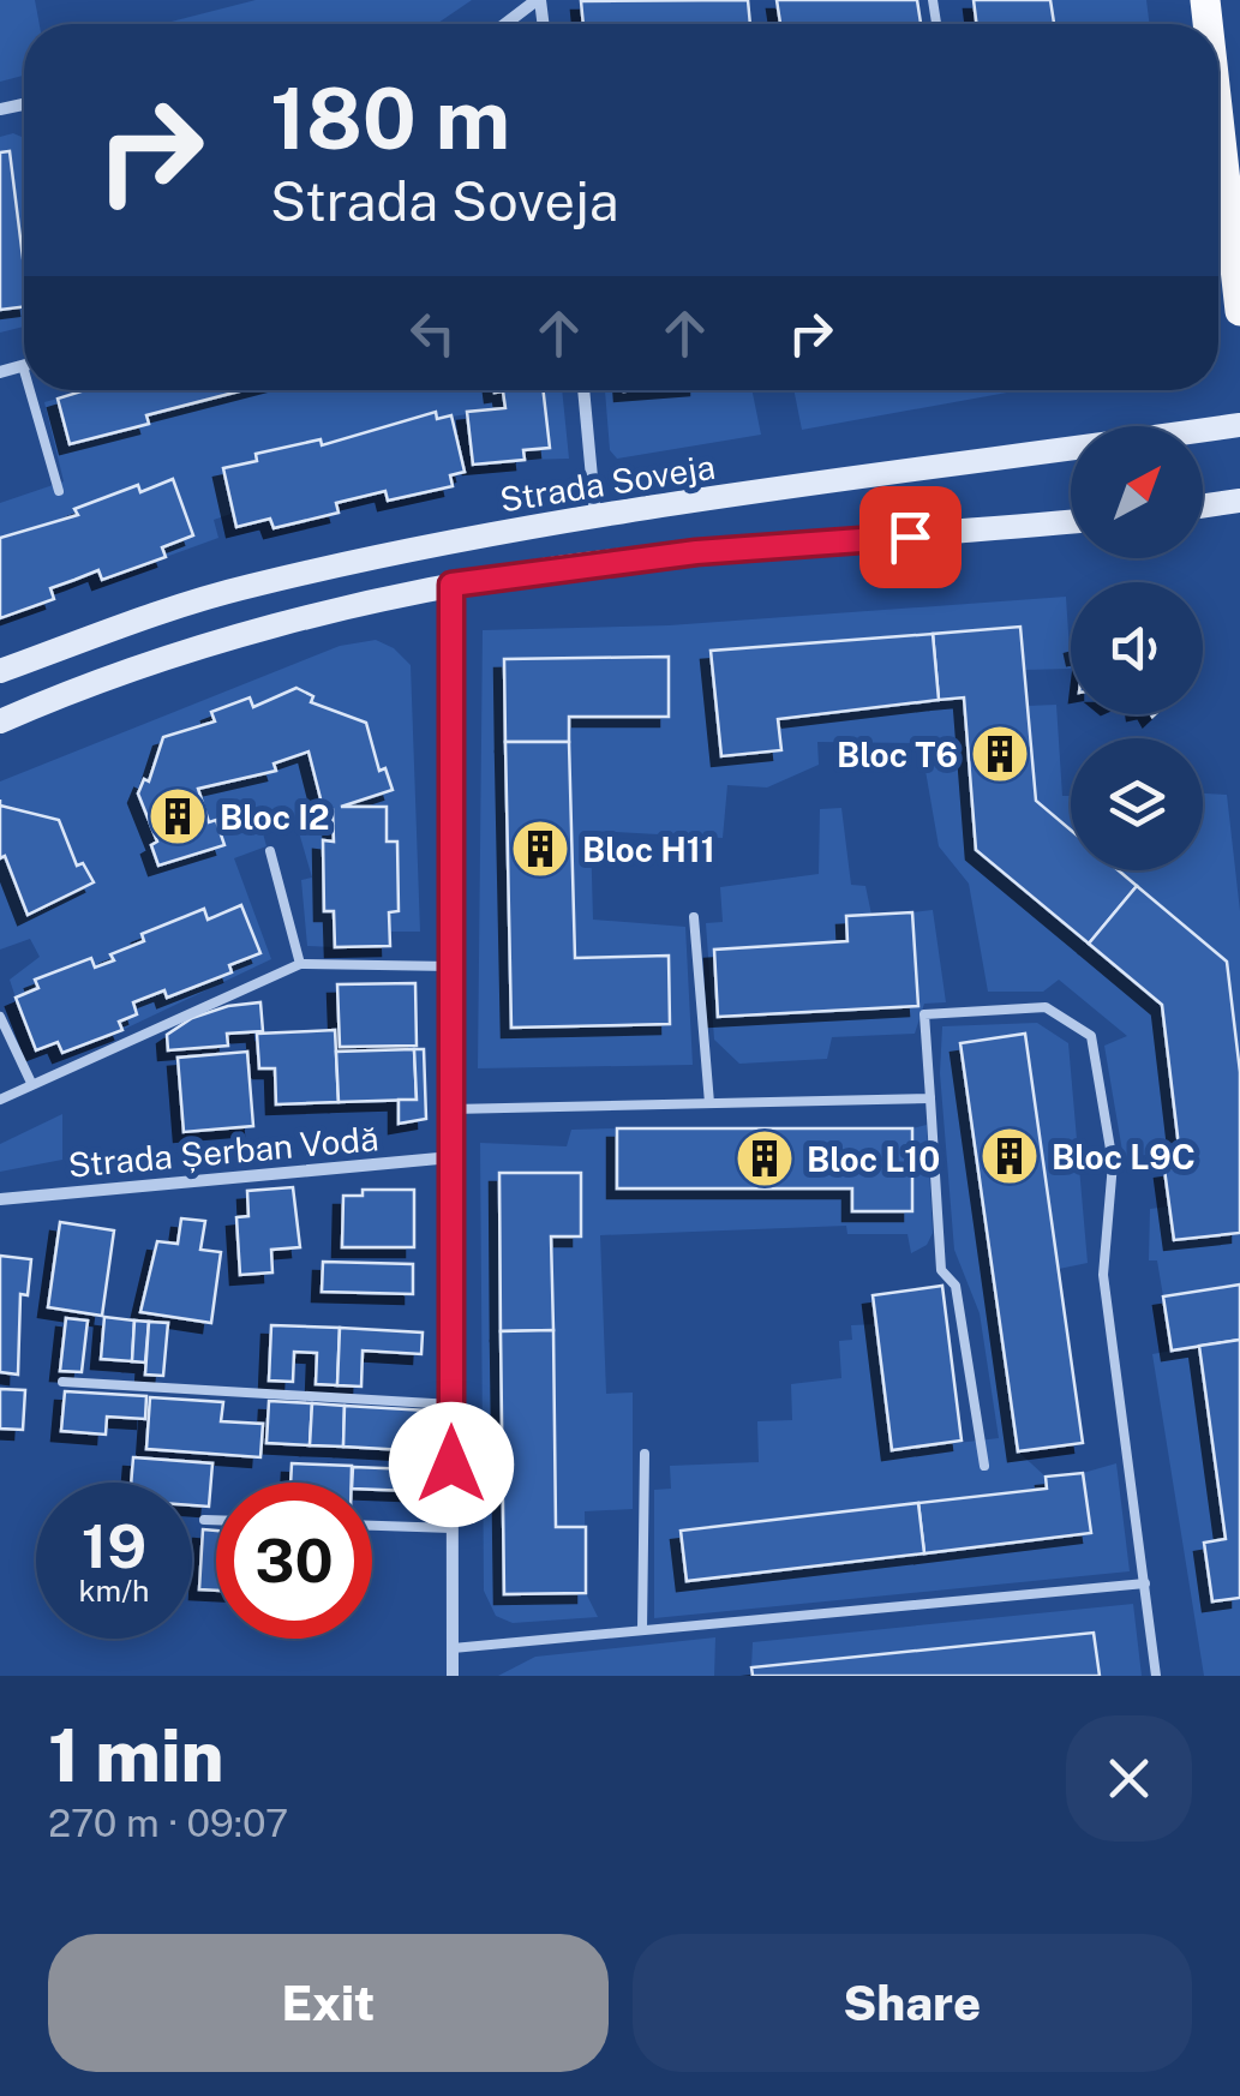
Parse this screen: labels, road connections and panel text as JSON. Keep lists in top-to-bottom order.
{
  "streets": {
    "main road": ["Strada Soveja"],
    "street": ["Strada Șerban Vodă"]
  },
  "places": {
    "building": [
      "Bloc T6",
      "Bloc I2",
      "Bloc H11",
      "Bloc L9C",
      "Bloc L10"
    ]
  },
  "north": "top right",
  "page": {
    "turn": ["180 m", "Strada Soveja"],
    "speed": "19 km/h",
    "limit": "30",
    "heading": ["1 min", "270 m · 09:07"],
    "buttons": ["Exit", "Share"]
  }
}
